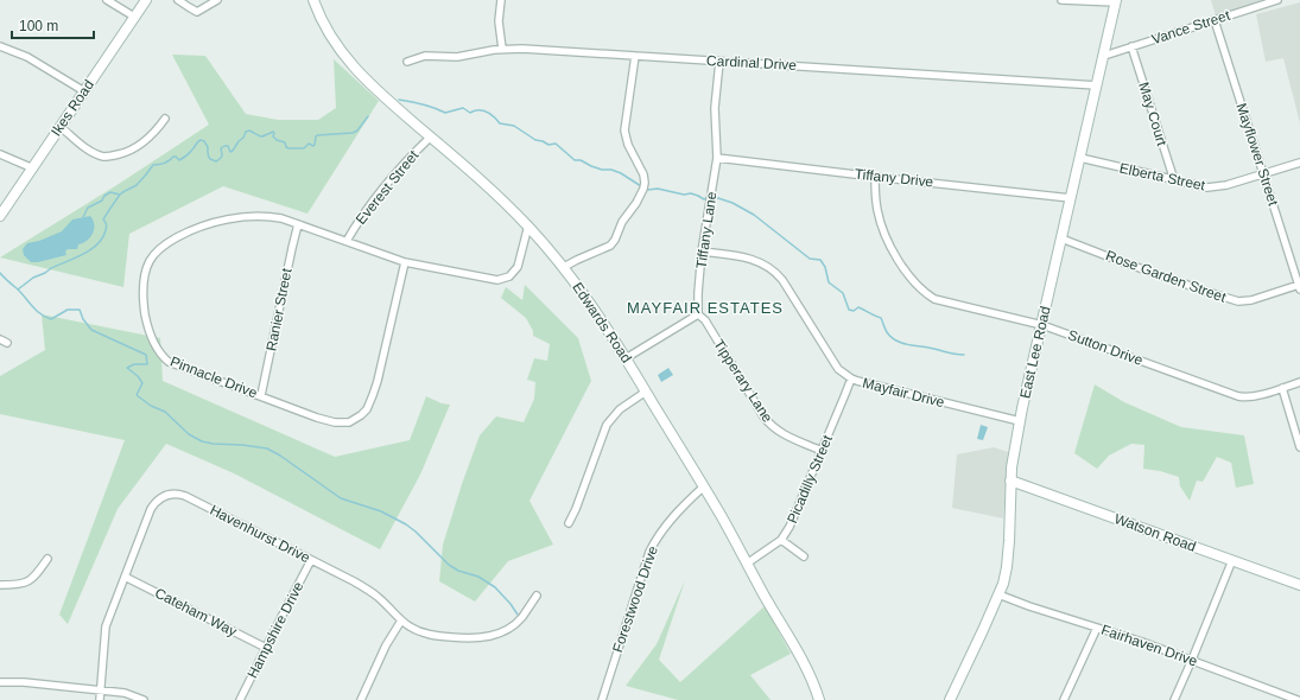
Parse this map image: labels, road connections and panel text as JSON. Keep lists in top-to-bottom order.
{
  "streets": {
    "street": [
      "Vance Street",
      "Cardinal Drive",
      "Ikes Road",
      "May Court",
      "Mayflower Street",
      "Elberta Street",
      "Tiffany Drive",
      "Everest Street",
      "Tiffany Lane",
      "Rose Garden Street",
      "Ranier Street",
      "Edwards Road",
      "Sutton Drive",
      "East Lee Road",
      "Pinnacle Drive",
      "Tipperary Lane",
      "Mayfair Drive",
      "Picadilly Street",
      "Watson Road",
      "Havenhurst Drive",
      "Forestwood Drive",
      "Cateham Way",
      "Hampshire Drive",
      "Fairhaven Drive"
    ]
  },
  "crossings": [
    ["Vance Street", "May Court"],
    ["Vance Street", "Mayflower Street"],
    ["Vance Street", "East Lee Road"],
    ["Cardinal Drive", "Tiffany Lane"],
    ["Cardinal Drive", "East Lee Road"],
    ["May Court", "Elberta Street"],
    ["Mayflower Street", "Elberta Street"],
    ["Mayflower Street", "Rose Garden Street"],
    ["Elberta Street", "East Lee Road"],
    ["Tiffany Drive", "Tiffany Lane"],
    ["Tiffany Drive", "Sutton Drive"],
    ["Tiffany Drive", "East Lee Road"],
    ["Everest Street", "Edwards Road"],
    ["Everest Street", "Pinnacle Drive"],
    ["Tiffany Lane", "Tipperary Lane"],
    ["Tiffany Lane", "Mayfair Drive"],
    ["Rose Garden Street", "East Lee Road"],
    ["Ranier Street", "Pinnacle Drive"],
    ["Edwards Road", "Pinnacle Drive"],
    ["Edwards Road", "Picadilly Street"],
    ["Edwards Road", "Forestwood Drive"],
    ["Sutton Drive", "East Lee Road"],
    ["East Lee Road", "Mayfair Drive"],
    ["East Lee Road", "Watson Road"],
    ["East Lee Road", "Fairhaven Drive"],
    ["Tipperary Lane", "Picadilly Street"],
    ["Mayfair Drive", "Picadilly Street"],
    ["Havenhurst Drive", "Cateham Way"],
    ["Havenhurst Drive", "Hampshire Drive"],
    ["Cateham Way", "Hampshire Drive"]
  ],
  "districts": ["MAYFAIR ESTATES"],
  "scale_bar": "100 m"
}
